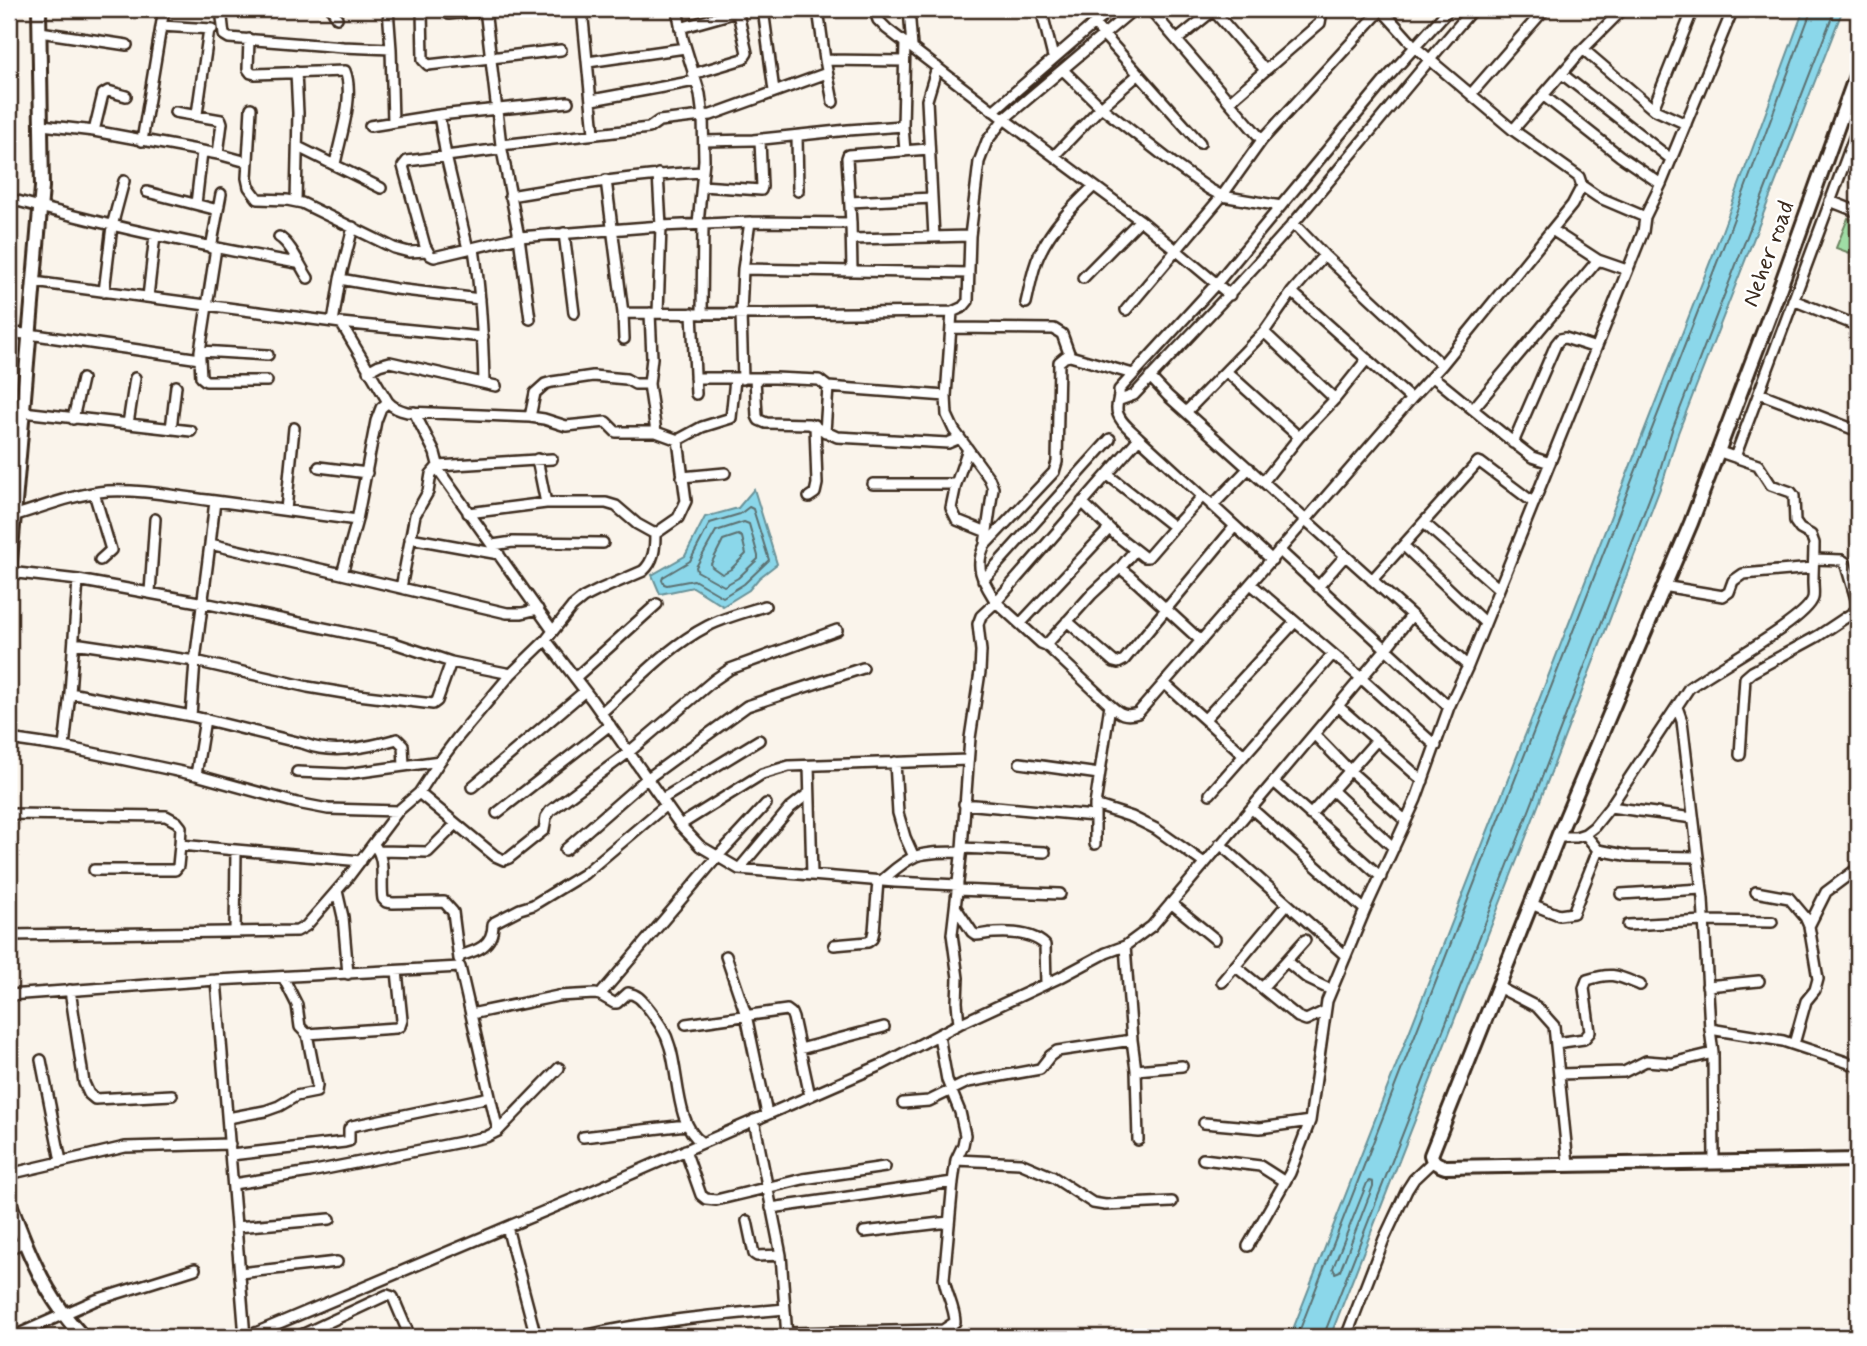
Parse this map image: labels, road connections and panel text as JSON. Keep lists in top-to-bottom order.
{
  "streets": {
    "street": ["Neher road"]
  }
}
